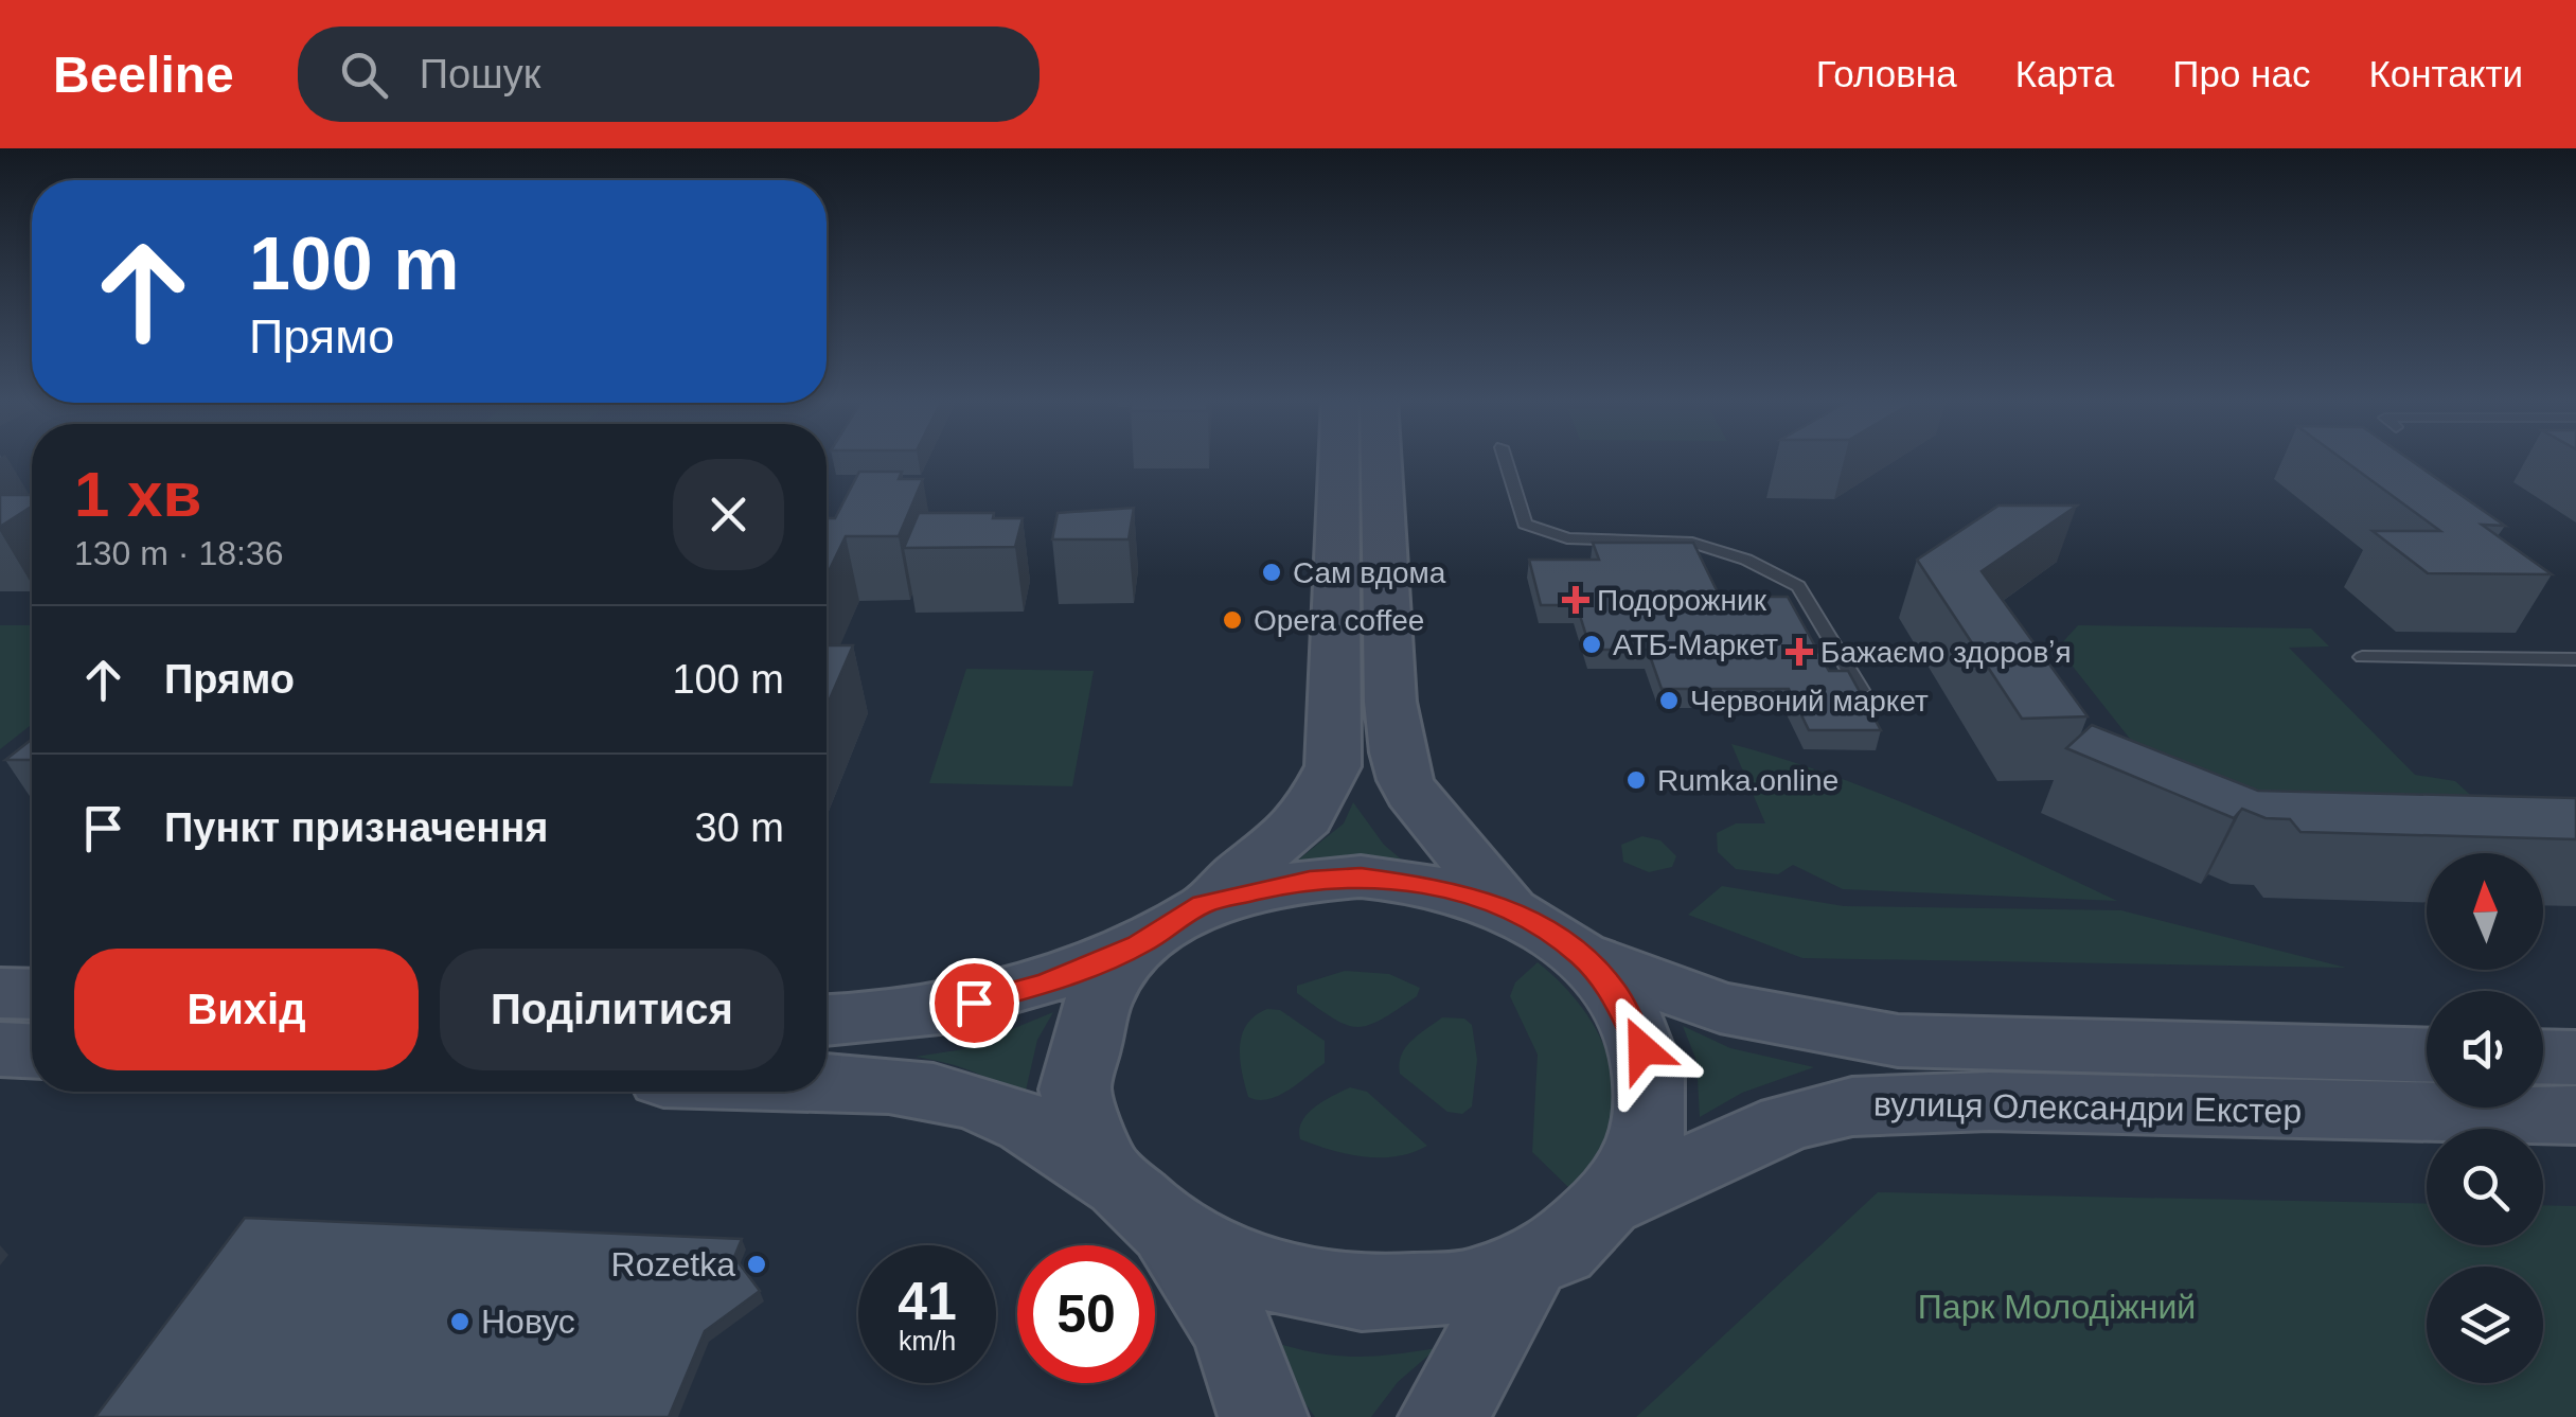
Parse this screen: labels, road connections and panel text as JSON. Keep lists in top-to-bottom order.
{
  "streets": {
    "main road": ["вулиця Олександри Екстер"]
  },
  "parks": ["Парк Молодіжний"],
  "places": {
    "other": [
      "Сам вдома",
      "Opera coffee",
      "АТБ-Маркет",
      "Червоний маркет",
      "Rumka.online",
      "Rozetka",
      "Новус"
    ],
    "health": ["Подорожник", "Бажаємо здоровʼя"]
  },
  "north": "top",
  "page": {
    "header": "Beeline",
    "search": "Пошук",
    "nav": [
      "Головна",
      "Карта",
      "Про нас",
      "Контакти"
    ],
    "turn": ["100 m", "Прямо"],
    "heading": ["1 хв", "130 m · 18:36"],
    "list": [
      {
        "name": "Прямо",
        "value": "100 m"
      },
      {
        "name": "Пункт призначення",
        "value": "30 m"
      }
    ],
    "buttons": ["Вихід", "Поділитися"],
    "speed": "41 km/h",
    "limit": "50"
  }
}
